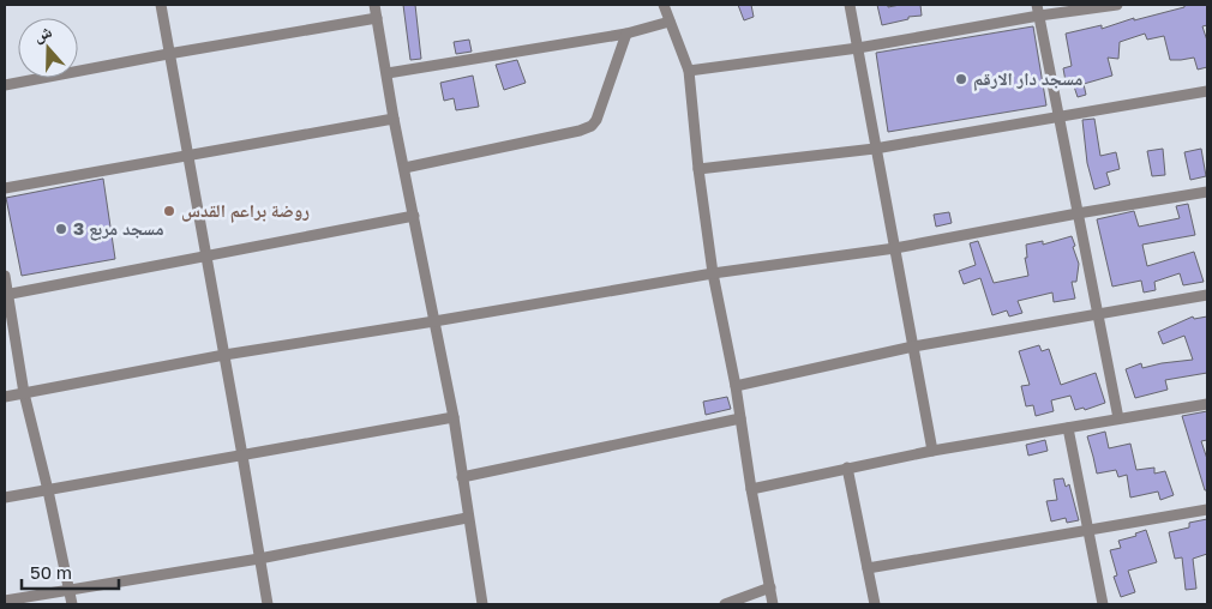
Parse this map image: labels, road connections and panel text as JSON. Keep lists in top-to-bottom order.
{
  "places": ["مسجد دار الارقم", "روضة براعم القدس", "مسجد مربع 3"],
  "scale_bar": "50 m",
  "north": "top"
}
